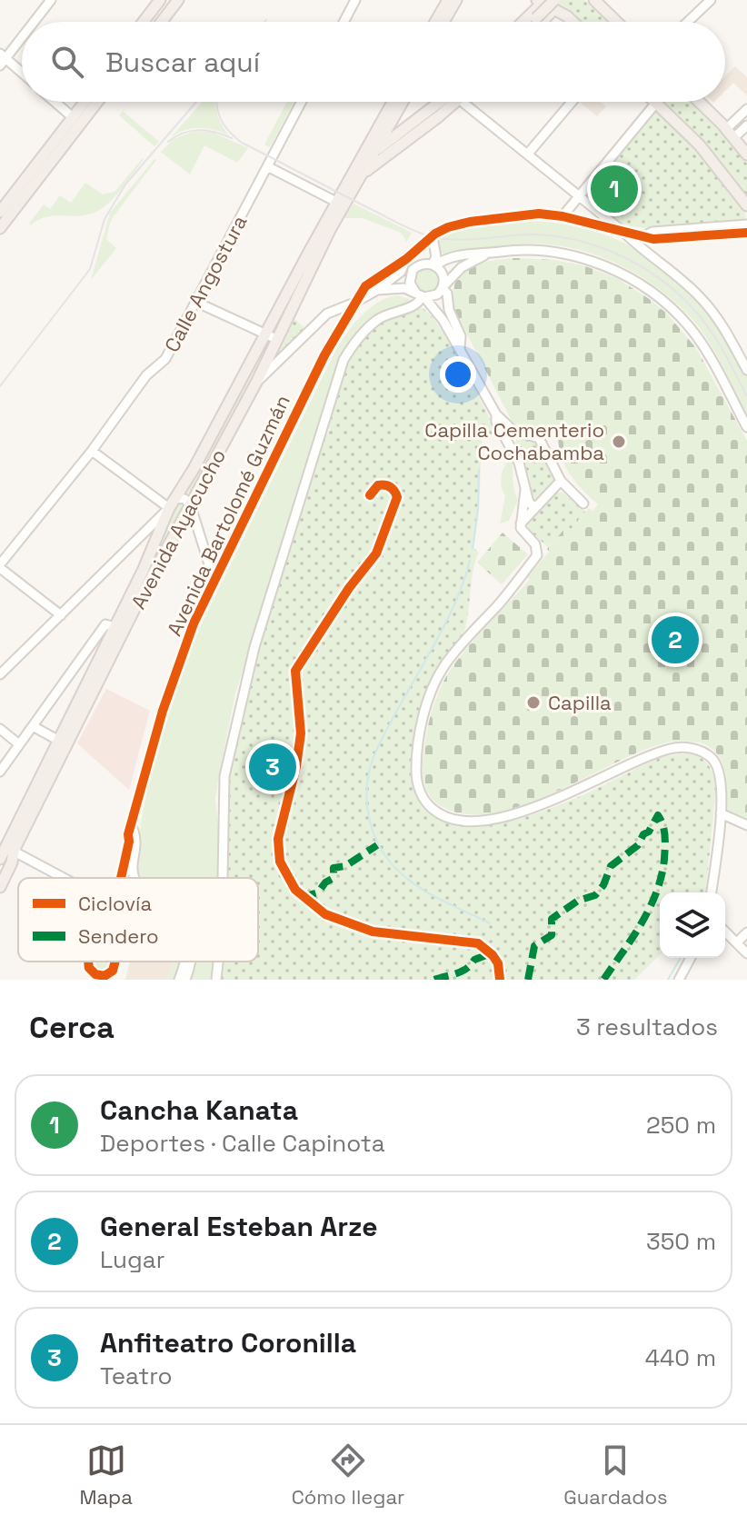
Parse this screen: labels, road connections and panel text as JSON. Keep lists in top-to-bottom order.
{
  "streets": {
    "main road": ["Avenida Ayacucho"],
    "street": ["Calle Angostura", "Avenida Bartolomé Guzmán"]
  },
  "places": ["Capilla Cementerio Cochabamba", "Capilla"],
  "legend": ["Ciclovía", "Sendero"],
  "page": {
    "search": "Buscar aquí",
    "pins": ["1", "2", "3"],
    "heading": ["Cerca", "3 resultados"],
    "list": [
      {
        "mark": "1",
        "name": "Cancha Kanata",
        "note": "Deportes · Calle Capinota",
        "value": "250 m"
      },
      {
        "mark": "2",
        "name": "General Esteban Arze",
        "note": "Lugar",
        "value": "350 m"
      },
      {
        "mark": "3",
        "name": "Anfiteatro Coronilla",
        "note": "Teatro",
        "value": "440 m"
      }
    ],
    "nav": ["Mapa", "Cómo llegar", "Guardados"]
  }
}
